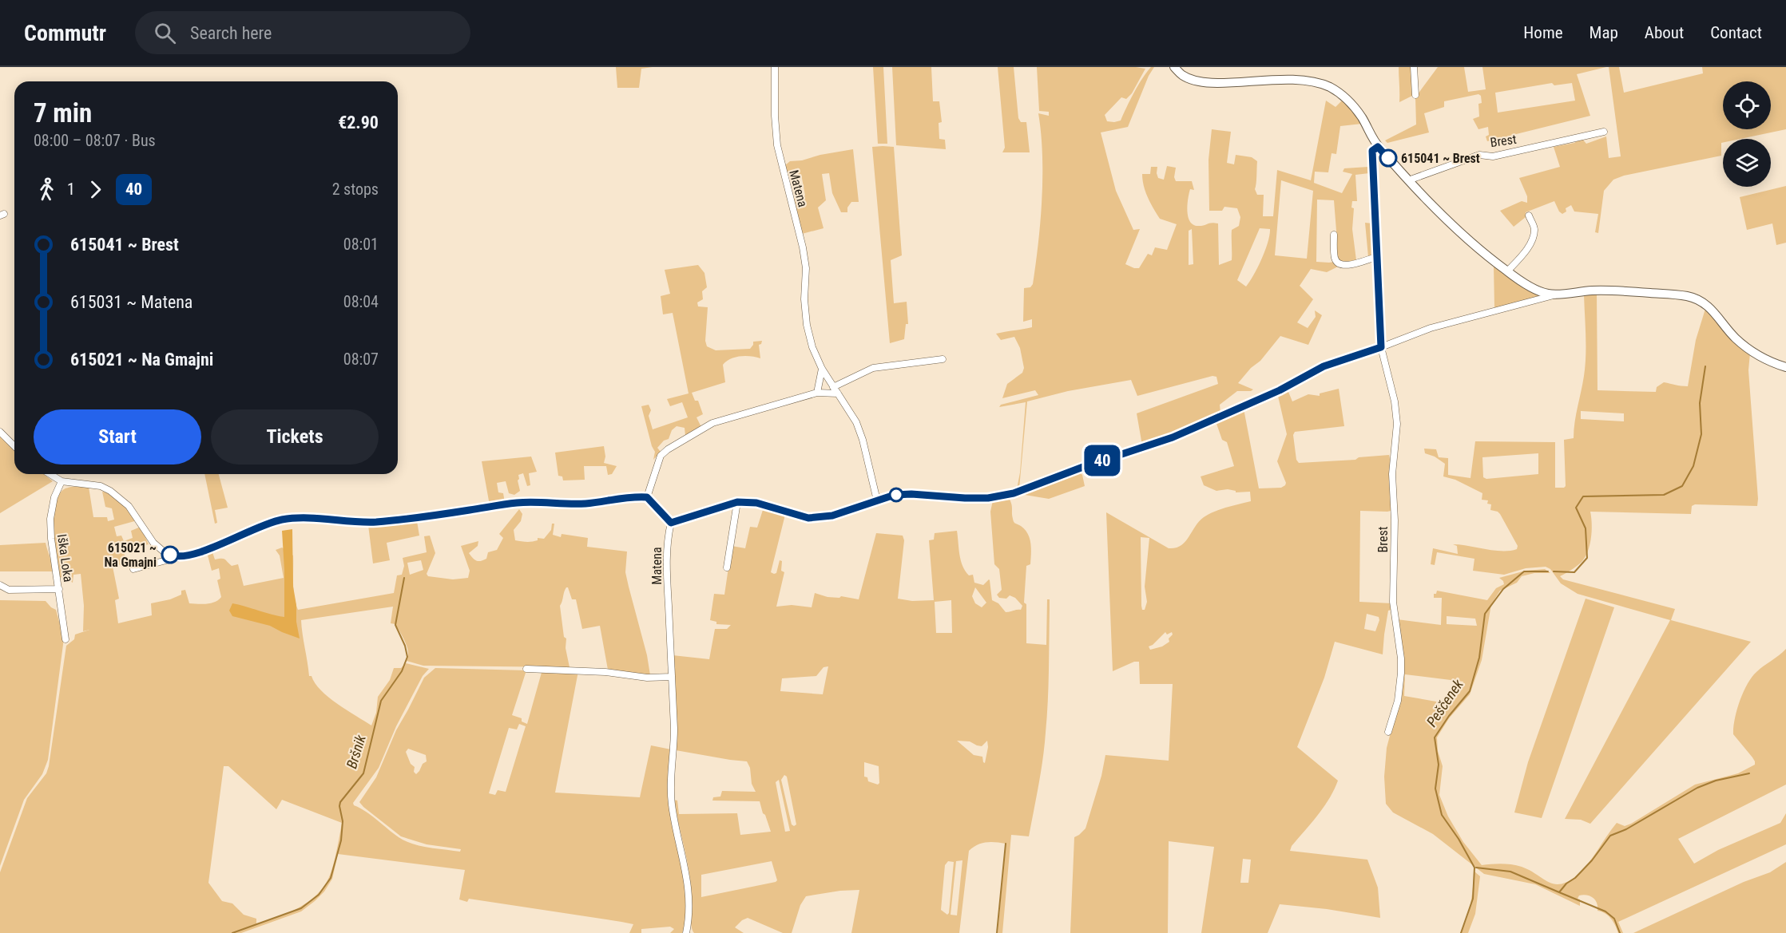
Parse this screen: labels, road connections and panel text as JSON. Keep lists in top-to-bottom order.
{
  "streets": {
    "street": ["Brest", "Matena", "Iška Loka"]
  },
  "water": ["Peščenek", "Bršnik"],
  "places": ["615041 ~ Brest", "615021 ~ Na Gmajni"],
  "lines": ["bus line 40"],
  "page": {
    "header": "Commutr",
    "search": "Search here",
    "nav": [
      "Home",
      "Map",
      "About",
      "Contact"
    ],
    "on_map": "40",
    "heading": ["7 min", "08:00 – 08:07 · Bus", "€2.90"],
    "legs": ["1", "40", "2 stops"],
    "list": [
      {
        "name": "615041 ~ Brest",
        "value": "08:01"
      },
      {
        "name": "615031 ~ Matena",
        "value": "08:04"
      },
      {
        "name": "615021 ~ Na Gmajni",
        "value": "08:07"
      }
    ],
    "buttons": ["Start", "Tickets"]
  }
}
